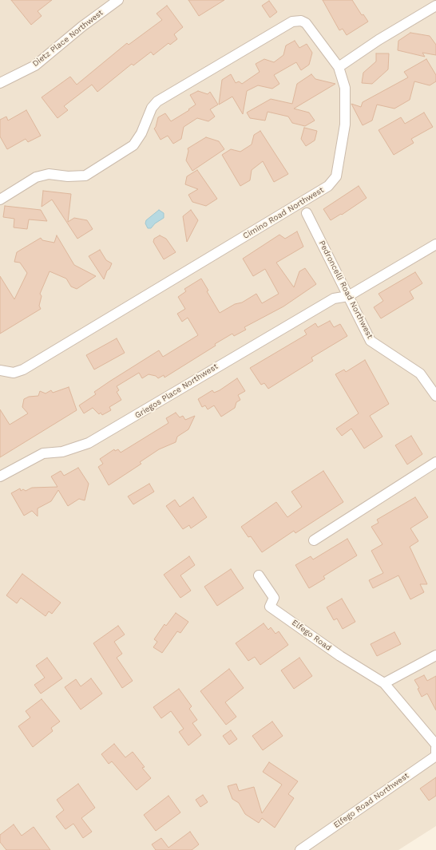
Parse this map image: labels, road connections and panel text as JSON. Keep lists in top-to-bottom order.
{
  "streets": {
    "street": [
      "Dietz Place Northwest",
      "Cimino Road Northwest",
      "Pedroncelli Road Northwest",
      "Griegos Place Northwest",
      "Elfego Road",
      "Elfego Road Northwest"
    ]
  },
  "crossings": [
    ["Pedroncelli Road Northwest", "Griegos Place Northwest"]
  ]
}
